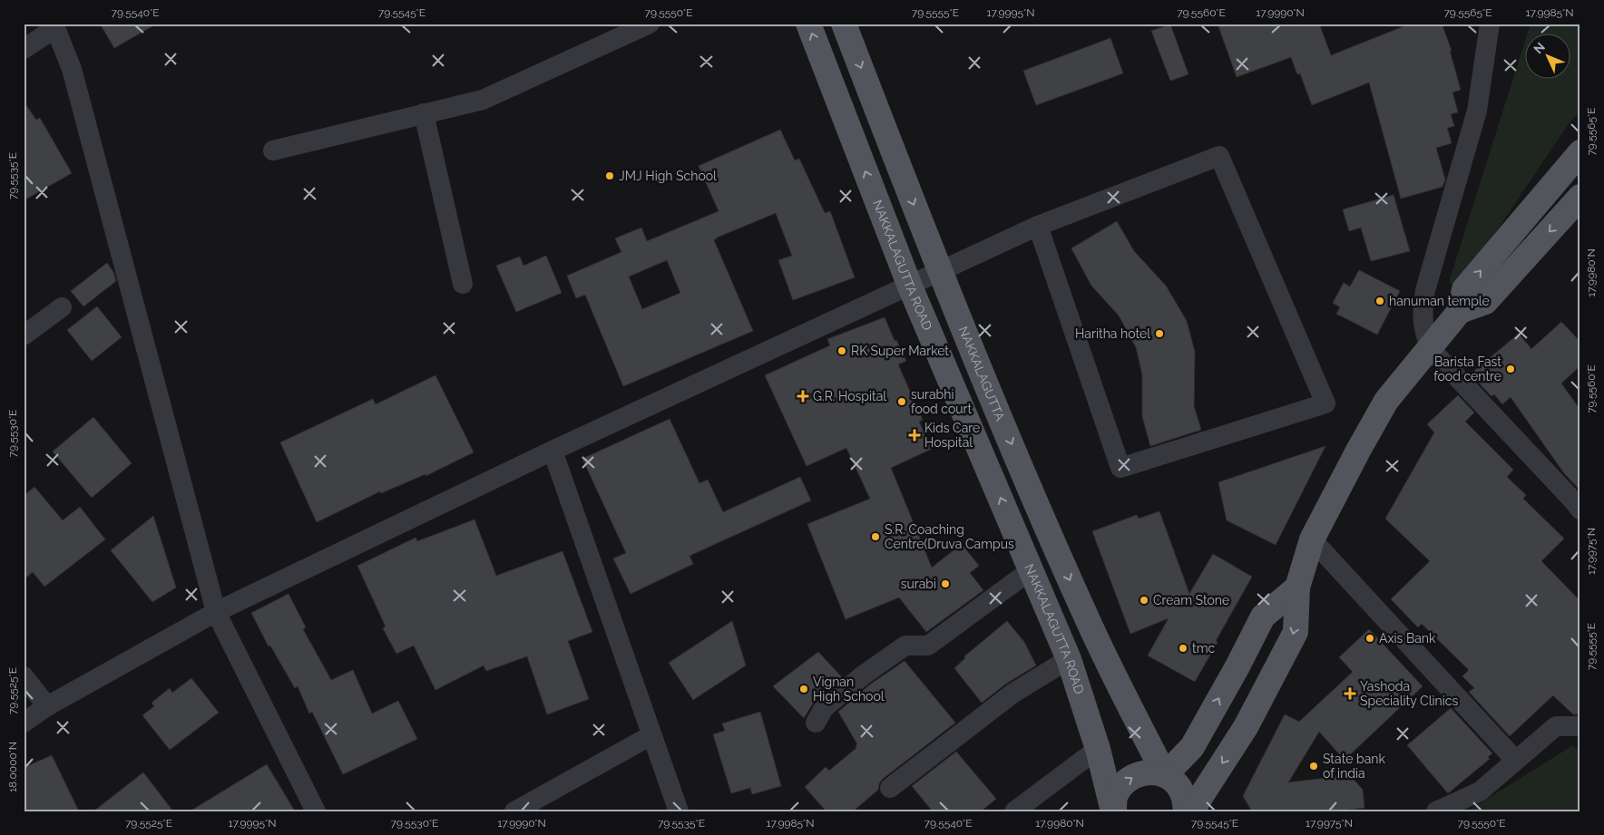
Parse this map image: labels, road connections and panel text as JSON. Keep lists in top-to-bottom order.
{
  "streets": {
    "main road": ["NAKKALAGUTTA ROAD", "NAKKALAGUTTA"]
  },
  "one_way": ["NAKKALAGUTTA ROAD", "NAKKALAGUTTA"],
  "places": {
    "other": [
      "JMJ High School",
      "hanuman temple",
      "Haritha hotel",
      "RK Super Market",
      "Barista Fast food centre",
      "surabhi food court",
      "S.R. Coaching Centre(Druva Campus",
      "surabi",
      "Cream Stone",
      "Axis Bank",
      "tmc",
      "Vignan High School",
      "State bank of india"
    ],
    "health": ["G.R. Hospital", "Kids Care Hospital", "Yashoda Speciality Clinics"]
  },
  "north": "top left",
  "coordinates": [
    "79.5540°E",
    "79.5545°E",
    "79.5550°E",
    "79.5555°E",
    "17.9995°N",
    "79.5560°E",
    "17.9990°N",
    "79.5565°E",
    "17.9985°N",
    "79.5535°E",
    "17.9980°N",
    "79.5530°E",
    "17.9975°N",
    "79.5525°E",
    "18.0000°N"
  ]
}
